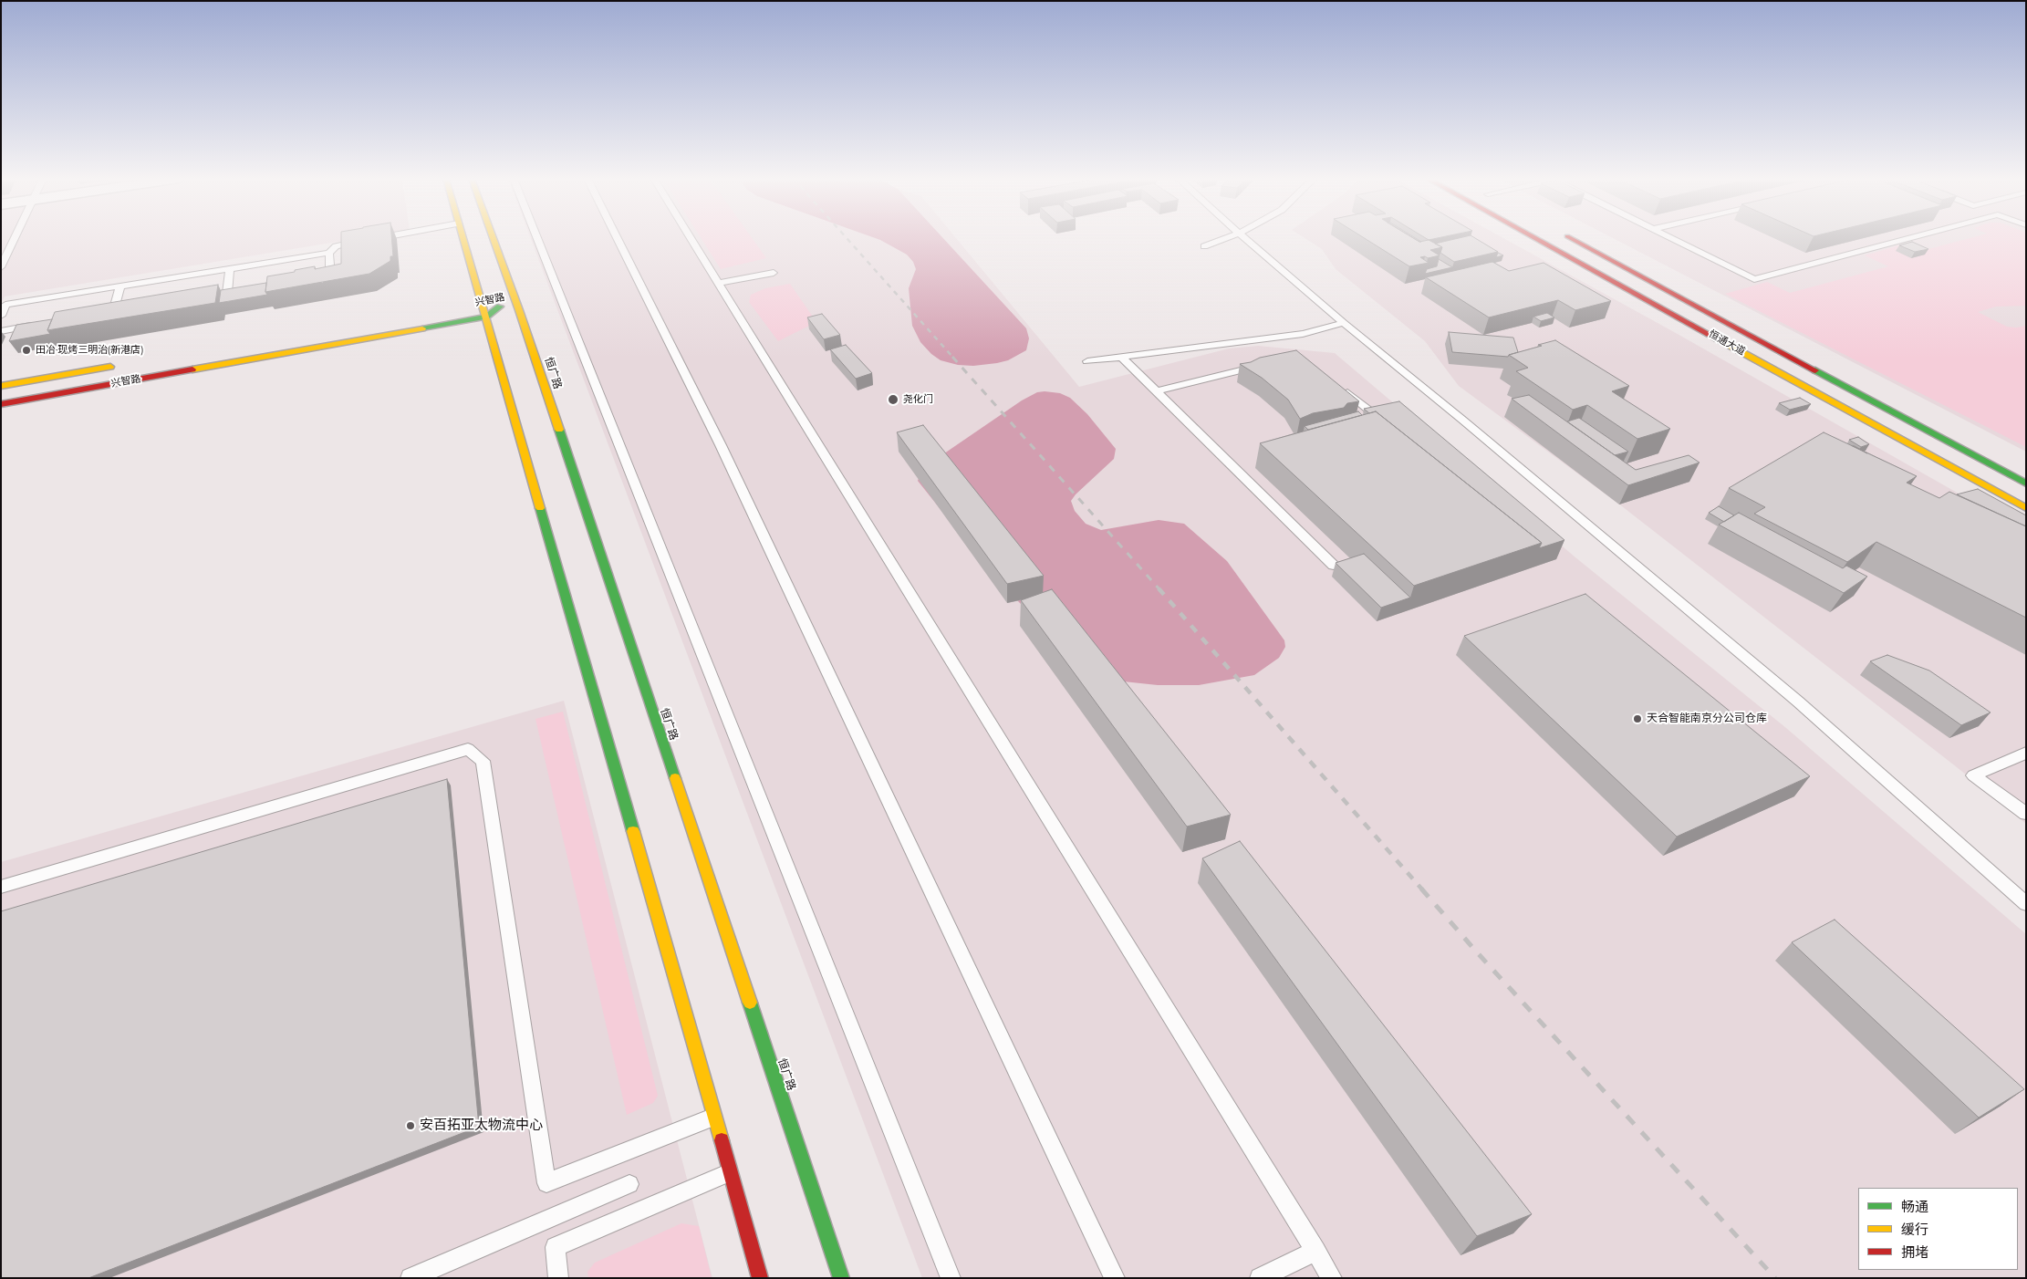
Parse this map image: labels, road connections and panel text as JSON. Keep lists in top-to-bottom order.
{
  "streets": {
    "street": ["兴智路", "恒通大道", "恒广路"]
  },
  "crossings": [
    ["兴智路", "恒广路"]
  ],
  "places": [
    "田冶·现烤三明治(新港店)",
    "尧化门",
    "天合智能南京分公司仓库",
    "安百拓亚太物流中心"
  ],
  "legend": ["畅通", "缓行", "拥堵"]
}
